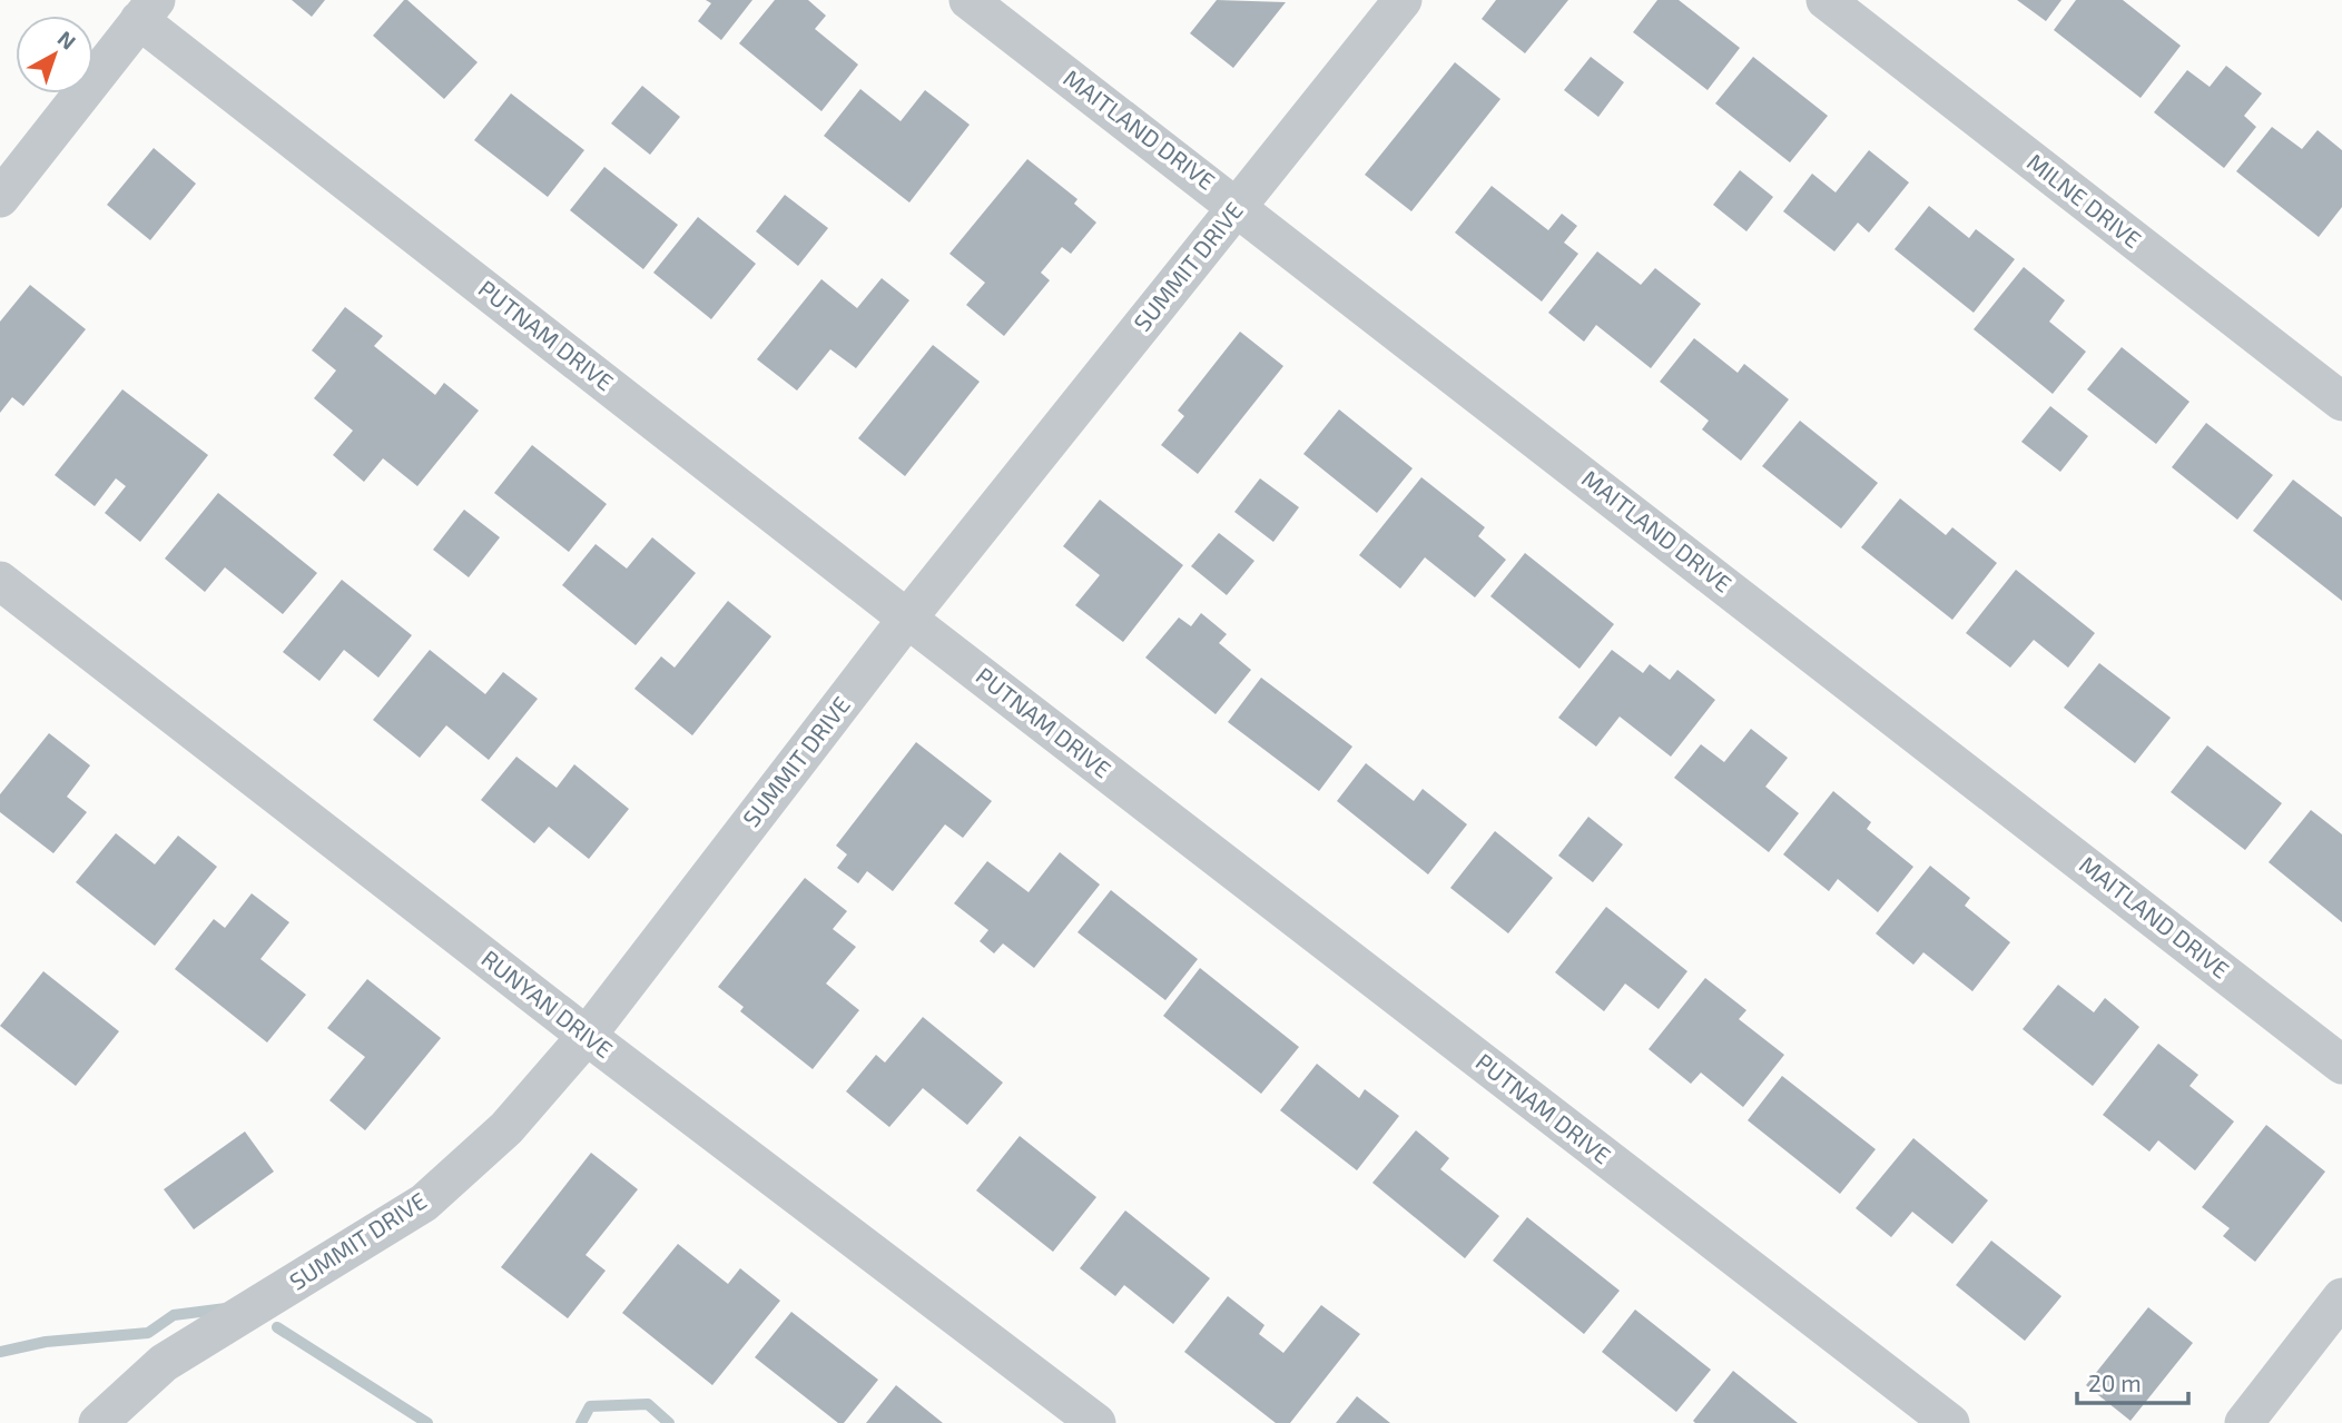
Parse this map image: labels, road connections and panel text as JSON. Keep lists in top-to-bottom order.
{
  "streets": {
    "street": [
      "MAITLAND DRIVE",
      "MILNE DRIVE",
      "SUMMIT DRIVE",
      "PUTNAM DRIVE",
      "RUNYAN DRIVE"
    ]
  },
  "crossings": [
    ["MAITLAND DRIVE", "SUMMIT DRIVE"],
    ["SUMMIT DRIVE", "PUTNAM DRIVE"],
    ["SUMMIT DRIVE", "RUNYAN DRIVE"]
  ],
  "scale_bar": "20 m",
  "north": "top right"
}
